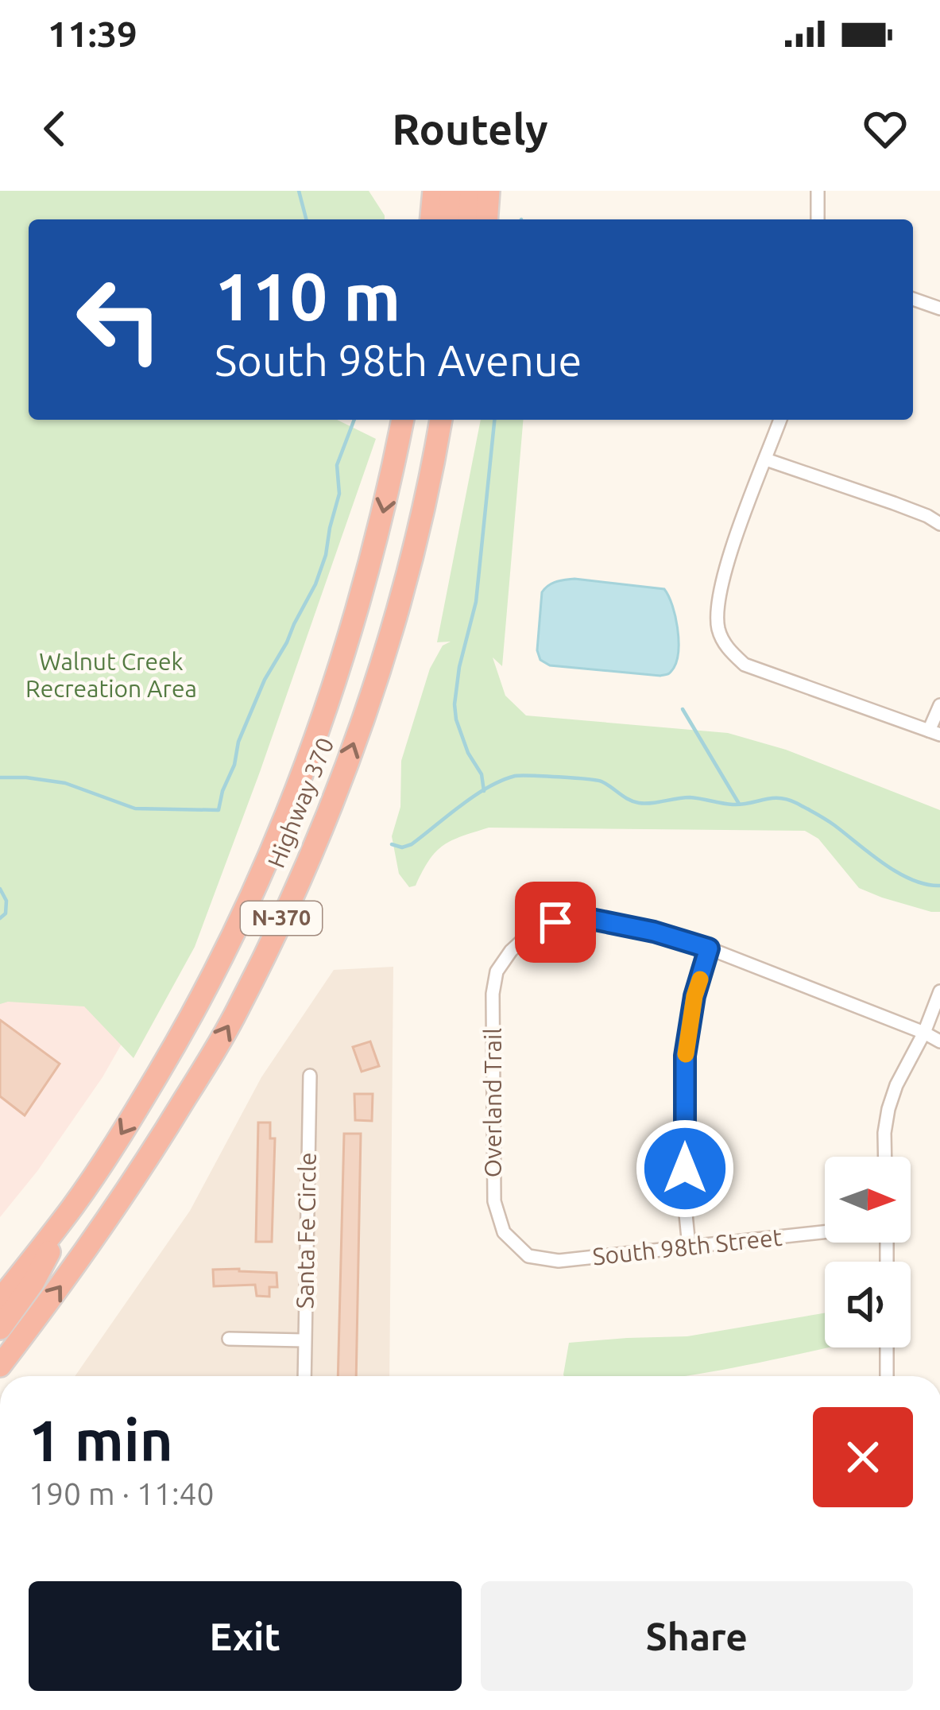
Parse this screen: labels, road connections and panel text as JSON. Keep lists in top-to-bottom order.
{
  "streets": {
    "highway": ["Highway 370", "N-370"],
    "street": ["Overland Trail", "Santa Fe Circle", "South 98th Street"]
  },
  "crossings": [
    ["Overland Trail", "South 98th Street"]
  ],
  "parks": ["Walnut Creek Recreation Area"],
  "north": "right",
  "page": {
    "status": "11:39",
    "header": "Routely",
    "turn": ["110 m", "South 98th Avenue"],
    "heading": ["1 min", "190 m · 11:40"],
    "buttons": ["Exit", "Share"]
  }
}
